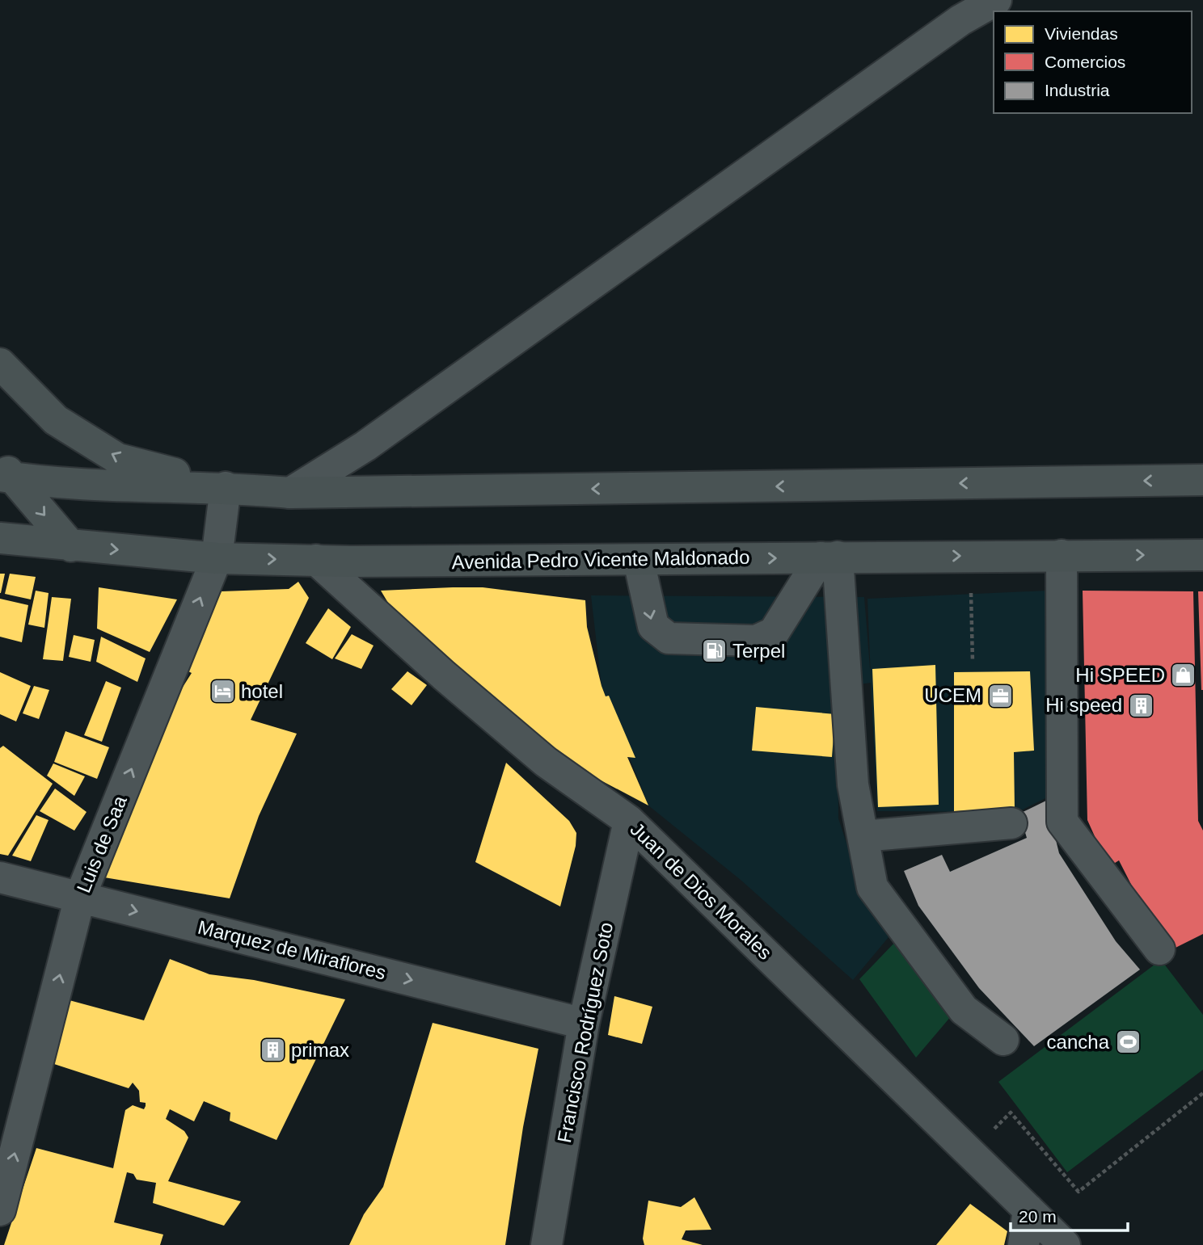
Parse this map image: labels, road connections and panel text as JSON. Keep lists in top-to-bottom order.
{
  "streets": {
    "main road": ["Avenida Pedro Vicente Maldonado"],
    "street": [
      "Luis de Saa",
      "Juan de Dios Morales",
      "Marquez de Miraflores",
      "Francisco Rodríguez Soto"
    ]
  },
  "crossings": [
    ["Avenida Pedro Vicente Maldonado", "Luis de Saa"],
    ["Avenida Pedro Vicente Maldonado", "Juan de Dios Morales"],
    ["Luis de Saa", "Marquez de Miraflores"],
    ["Juan de Dios Morales", "Francisco Rodríguez Soto"],
    ["Marquez de Miraflores", "Francisco Rodríguez Soto"]
  ],
  "one_way": ["Luis de Saa", "Marquez de Miraflores"],
  "places": {
    "fuel station": ["Terpel"],
    "shop": ["Hi SPEED"],
    "hotel": ["hotel"],
    "office": ["UCEM"],
    "building": ["Hi speed", "primax"],
    "sports": ["cancha"]
  },
  "legend": ["Viviendas", "Comercios", "Industria"],
  "scale_bar": "20 m"
}
